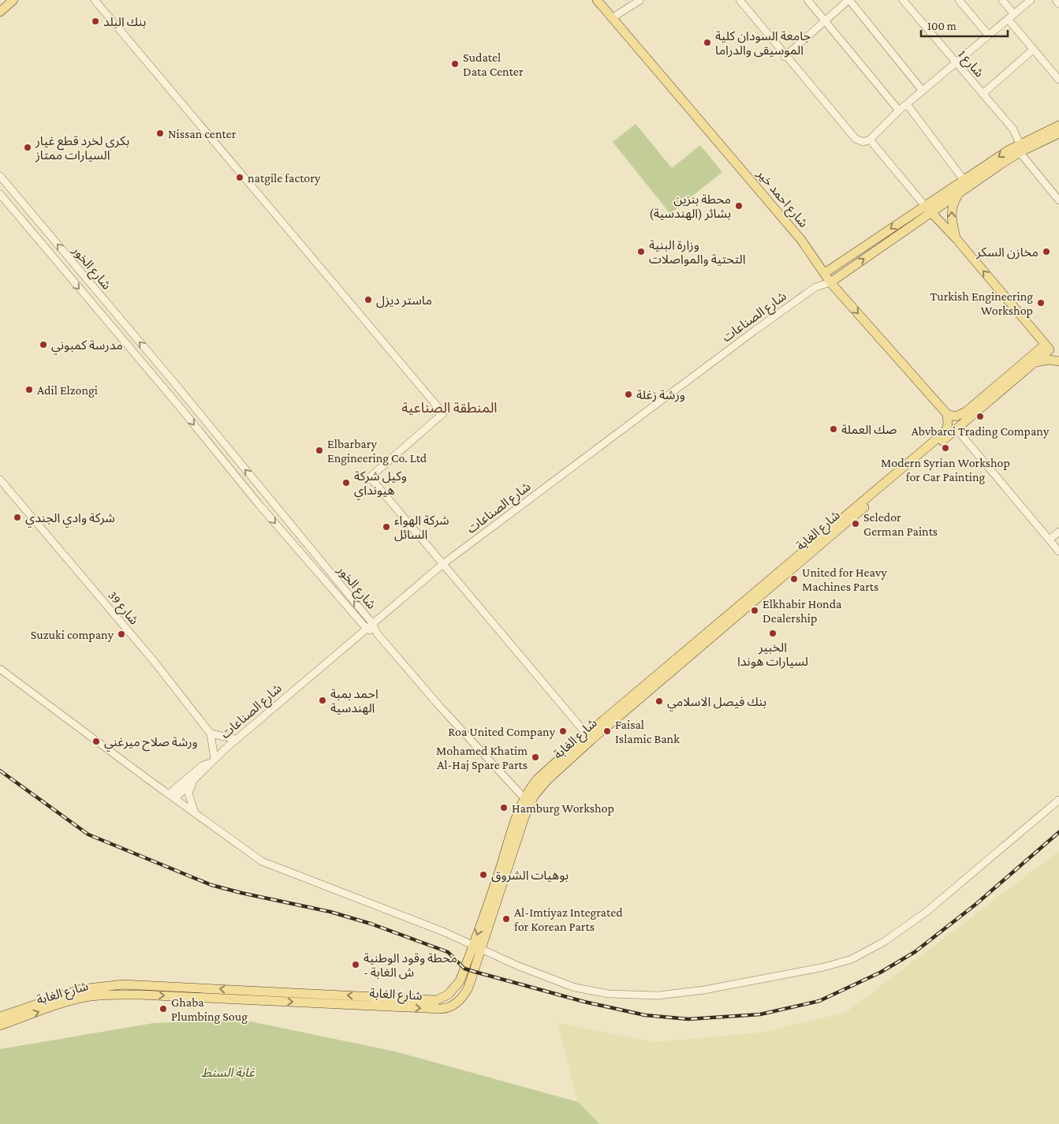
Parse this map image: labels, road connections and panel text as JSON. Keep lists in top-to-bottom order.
{
  "streets": {
    "main road": ["شارع احمد خير", "شارع الغابة"],
    "street": [
      "شارع 1",
      "شارع الخور",
      "شارع الصناعات",
      "شارع 39"
    ]
  },
  "crossings": [
    ["شارع احمد خير", "شارع الغابة"],
    ["شارع الخور", "شارع الصناعات"],
    ["شارع الخور", "شارع الغابة"],
    ["شارع الصناعات", "شارع 39"]
  ],
  "districts": ["المنطقة الصناعية"],
  "parks": ["غابة السنط"],
  "places": [
    "بنك البلد",
    "جامعة السودان كلية الموسيقى والدراما",
    "Sudatel Data Center",
    "Nissan center",
    "بكري لخرد قطع غيار السيارات ممتاز",
    "natgile factory",
    "محطة بنزين بشائر (الهندسية)",
    "وزارة البنية التحتية والمواصلات",
    "مخازن السكر",
    "ماستر ديزل",
    "Turkish Engineering Workshop",
    "مدرسة كمبوني",
    "Adil Elzongi",
    "ورشة زغلة",
    "Abvbarci Trading Company",
    "صك العملة",
    "Modern Syrian Workshop for Car Painting",
    "Elbarbary Engineering Co. Ltd",
    "وكيل شركة هيونداي",
    "شركة وادي الجندي",
    "Seledor German Paints",
    "شركة الهواء السائل",
    "United for Heavy Machines Parts",
    "Elkhabir Honda Dealership",
    "الخبير لسيارات هوندا",
    "Suzuki company",
    "احمد بمبة الهندسية",
    "بنك فيصل الاسلامي",
    "Roa United Company",
    "Faisal Islamic Bank",
    "ورشة صلاح ميرغني",
    "Mohamed Khatim Al-Haj Spare Parts",
    "Hamburg Workshop",
    "بوهيات الشروق",
    "Al-Imtiyaz Integrated for Korean Parts",
    "محطة وقود الوطنية - ش الغابة",
    "Ghaba Plumbing Soug"
  ],
  "scale_bar": "100 m"
}
